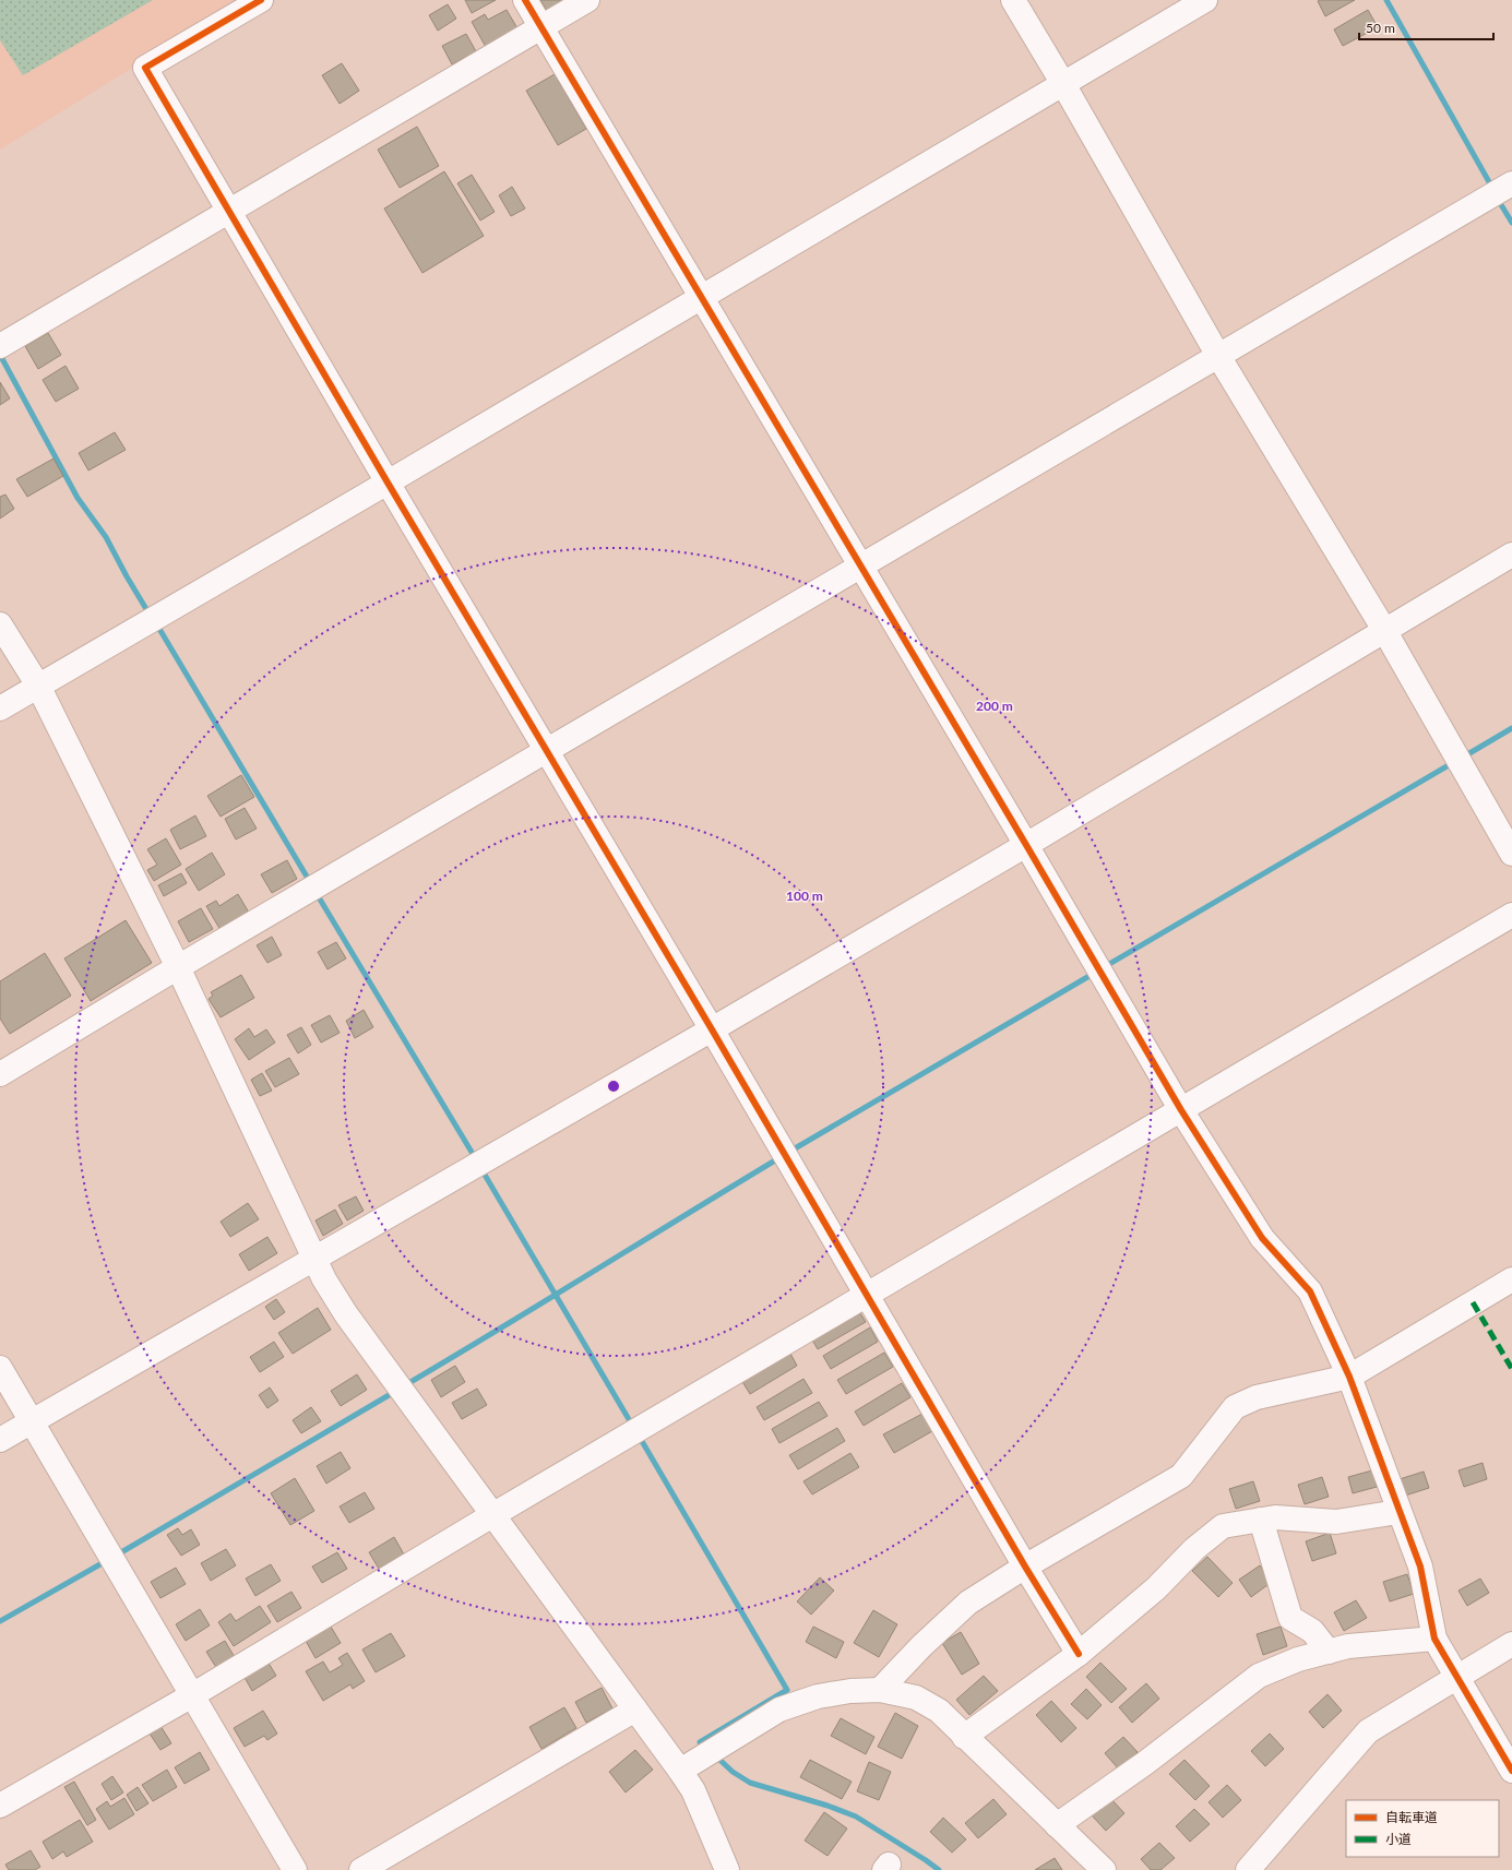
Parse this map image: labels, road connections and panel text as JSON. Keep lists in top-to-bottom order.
{
  "legend": ["自転車道", "小道"],
  "scale_bar": "50 m",
  "rings": ["200 m", "100 m"]
}
